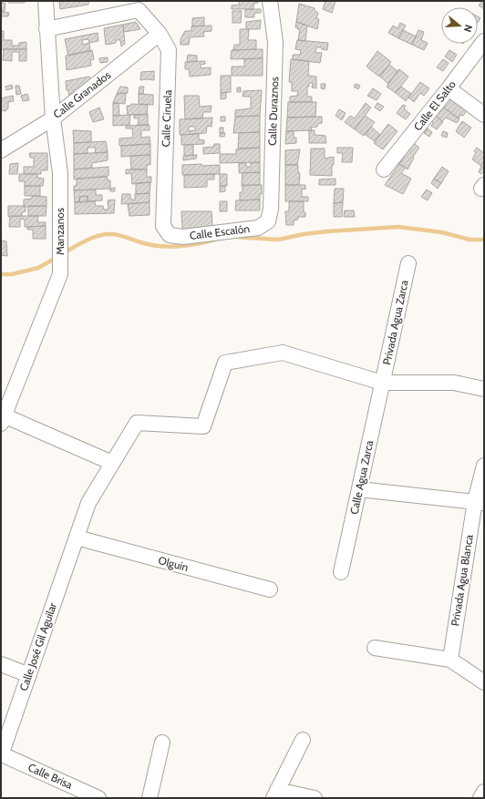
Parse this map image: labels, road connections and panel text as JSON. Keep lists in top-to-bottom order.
{
  "streets": {
    "street": [
      "Calle Granados",
      "Calle El Salto",
      "Calle Duraznos",
      "Calle Ciruela",
      "Manzanos",
      "Calle Escalón",
      "Privada Agua Zarca",
      "Calle Agua Zarca",
      "Olguin",
      "Privada Agua Blanca",
      "Calle José Gil Aguilar",
      "Calle Brisa"
    ]
  },
  "crossings": [
    ["Calle Granados", "Calle Ciruela"],
    ["Calle Granados", "Manzanos"],
    ["Calle Duraznos", "Calle Escalón"],
    ["Calle Ciruela", "Calle Escalón"],
    ["Privada Agua Zarca", "Calle Agua Zarca"],
    ["Privada Agua Zarca", "Calle José Gil Aguilar"],
    ["Calle Agua Zarca", "Calle José Gil Aguilar"],
    ["Olguin", "Calle José Gil Aguilar"],
    ["Calle José Gil Aguilar", "Calle Brisa"]
  ],
  "north": "right"
}
